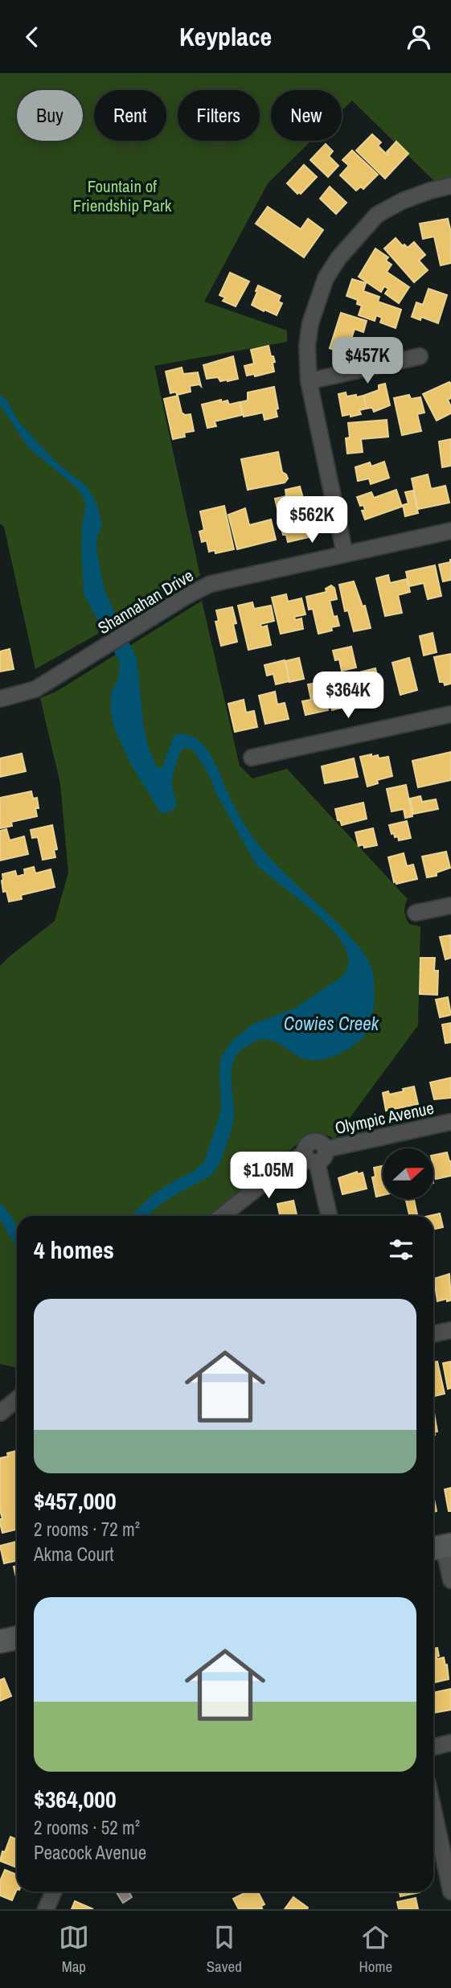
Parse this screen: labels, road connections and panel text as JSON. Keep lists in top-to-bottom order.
{
  "streets": {
    "street": ["Shannahan Drive", "Olympic Avenue"]
  },
  "water": ["Cowies Creek"],
  "parks": ["Fountain of Friendship Park"],
  "north": "right",
  "page": {
    "header": "Keyplace",
    "chip": [
      "Buy",
      "Rent",
      "Filters",
      "New"
    ],
    "price": [
      "$457K",
      "$562K",
      "$364K",
      "$1.05M"
    ],
    "heading": "4 homes",
    "list": [
      {
        "name": "$457,000",
        "note": "2 rooms · 72 m² · Akma Court"
      },
      {
        "name": "$364,000",
        "note": "2 rooms · 52 m² · Peacock Avenue"
      }
    ],
    "tabs": ["Map", "Saved", "Home"]
  }
}
